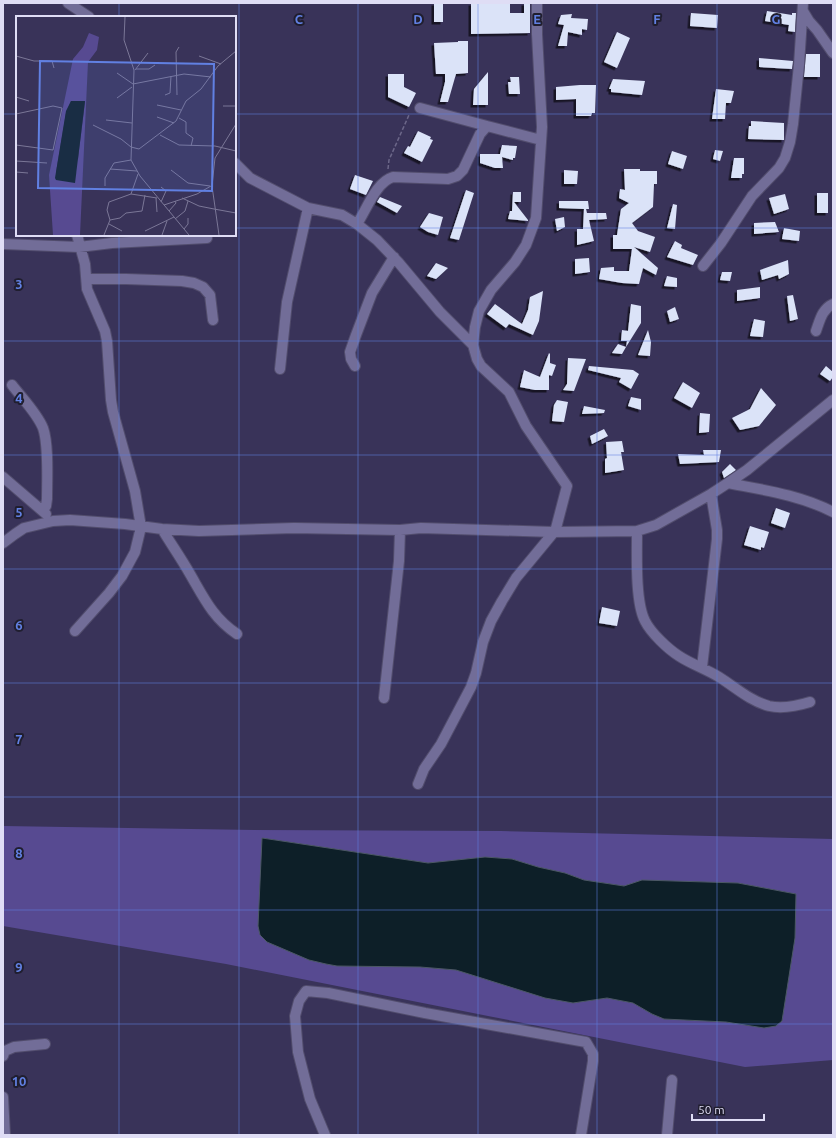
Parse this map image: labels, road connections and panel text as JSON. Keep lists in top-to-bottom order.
{
  "scale_bar": "50 m",
  "grid": {
    "columns": [
      "C",
      "D",
      "E",
      "F",
      "G"
    ],
    "rows": [
      "3",
      "4",
      "5",
      "6",
      "7",
      "8",
      "9",
      "10"
    ]
  }
}
